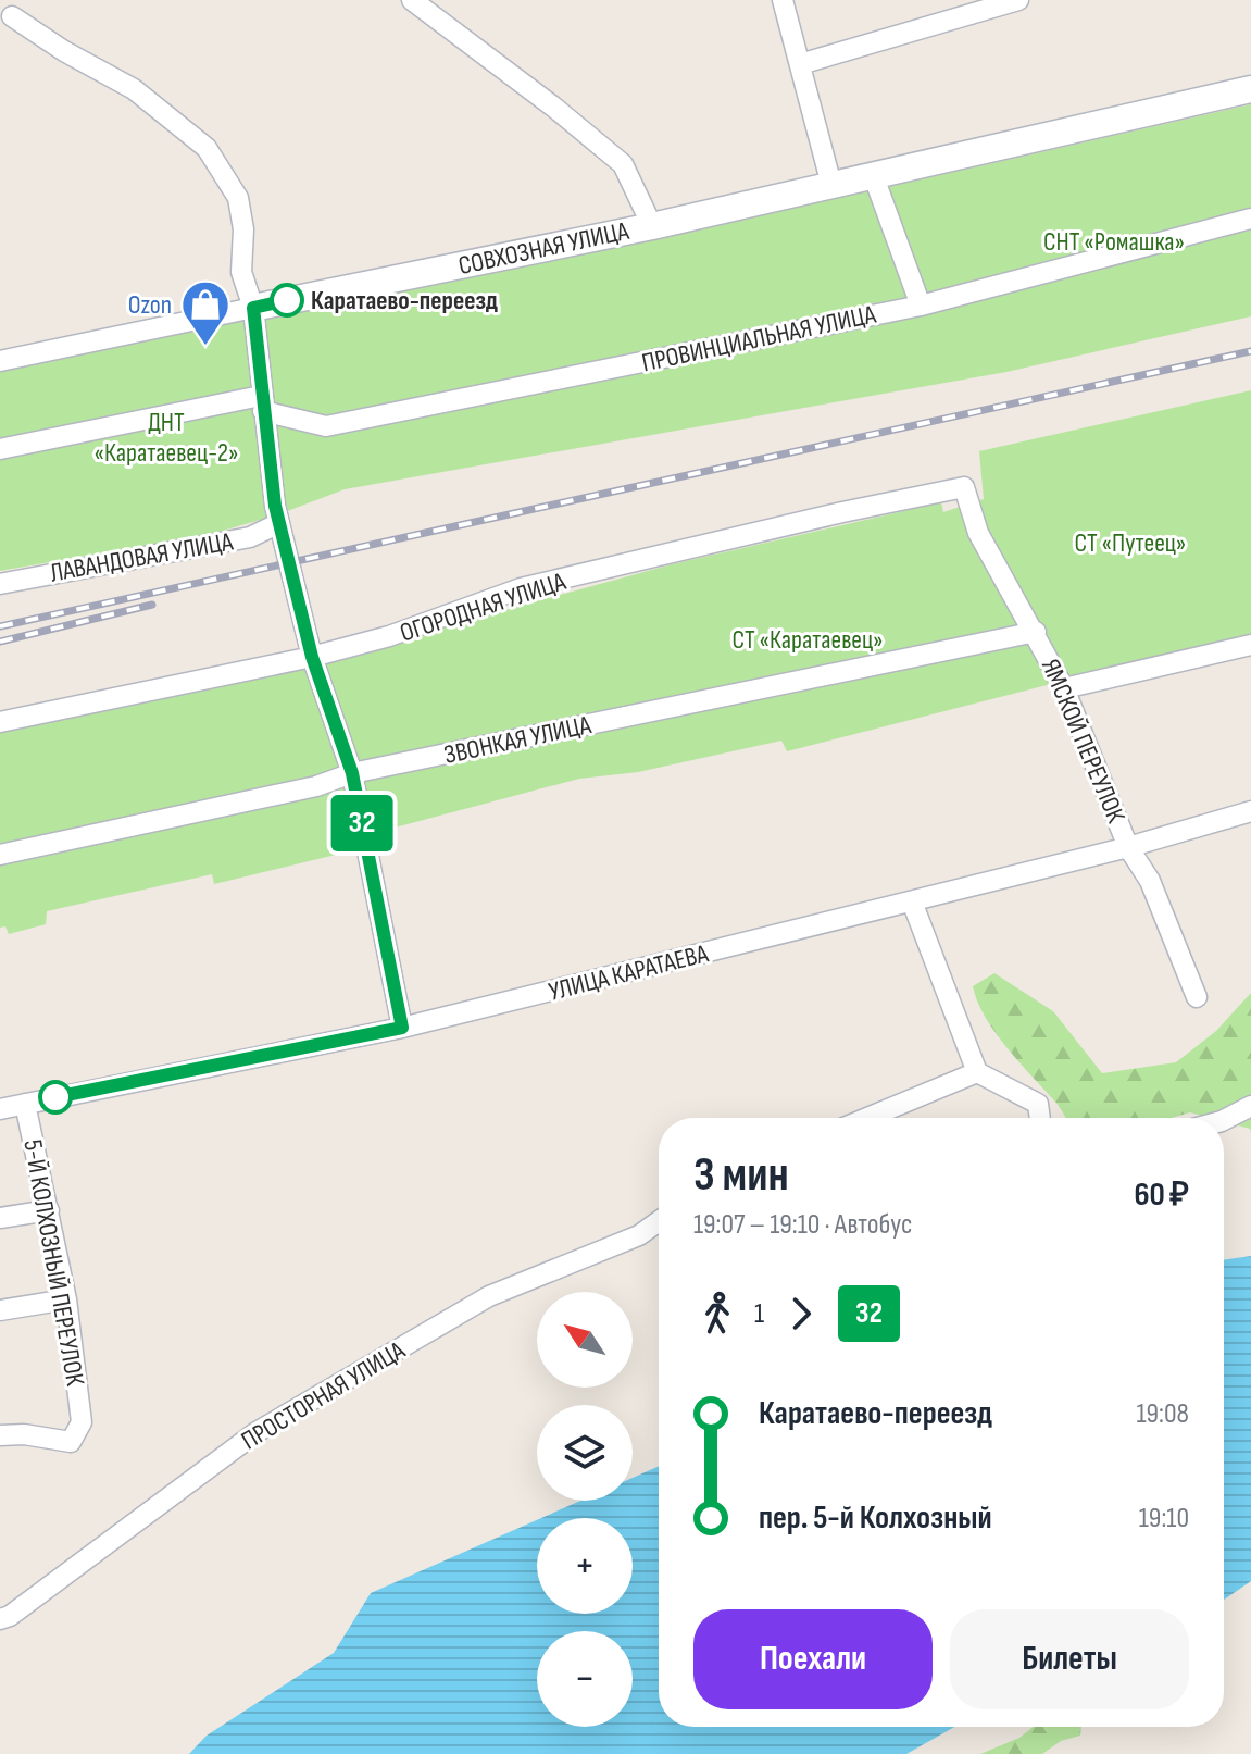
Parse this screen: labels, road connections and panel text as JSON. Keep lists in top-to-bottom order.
{
  "streets": {
    "street": [
      "СОВХОЗНАЯ УЛИЦА",
      "ПРОВИНЦИАЛЬНАЯ УЛИЦА",
      "ЛАВАНДОВАЯ УЛИЦА",
      "ОГОРОДНАЯ УЛИЦА",
      "ЗВОНКАЯ УЛИЦА",
      "ЯМСКОЙ ПЕРЕУЛОК",
      "УЛИЦА КАРАТАЕВА",
      "5-Й КОЛХОЗНЫЙ ПЕРЕУЛОК",
      "ПРОСТОРНАЯ УЛИЦА"
    ]
  },
  "crossings": [
    ["ОГОРОДНАЯ УЛИЦА", "ЯМСКОЙ ПЕРЕУЛОК"],
    ["ЗВОНКАЯ УЛИЦА", "ЯМСКОЙ ПЕРЕУЛОК"],
    ["ЯМСКОЙ ПЕРЕУЛОК", "УЛИЦА КАРАТАЕВА"],
    ["УЛИЦА КАРАТАЕВА", "5-Й КОЛХОЗНЫЙ ПЕРЕУЛОК"]
  ],
  "parks": [
    "СНТ «Ромашка»",
    "ДНТ «Каратаевец-2»",
    "СТ «Путеец»",
    "СТ «Каратаевец»"
  ],
  "places": {
    "other": ["Каратаево-переезд"],
    "shop": ["Ozon"]
  },
  "lines": ["bus line 32"],
  "north": "top left",
  "page": {
    "on_map": "32",
    "heading": ["3 мин", "19:07 – 19:10 · Автобус", "60 ₽"],
    "legs": ["1", "32"],
    "map_buttons": ["+", "−"],
    "list": [
      {
        "name": "Каратаево-переезд",
        "value": "19:08"
      },
      {
        "name": "пер. 5-й Колхозный",
        "value": "19:10"
      }
    ],
    "buttons": ["Поехали", "Билеты"]
  }
}
